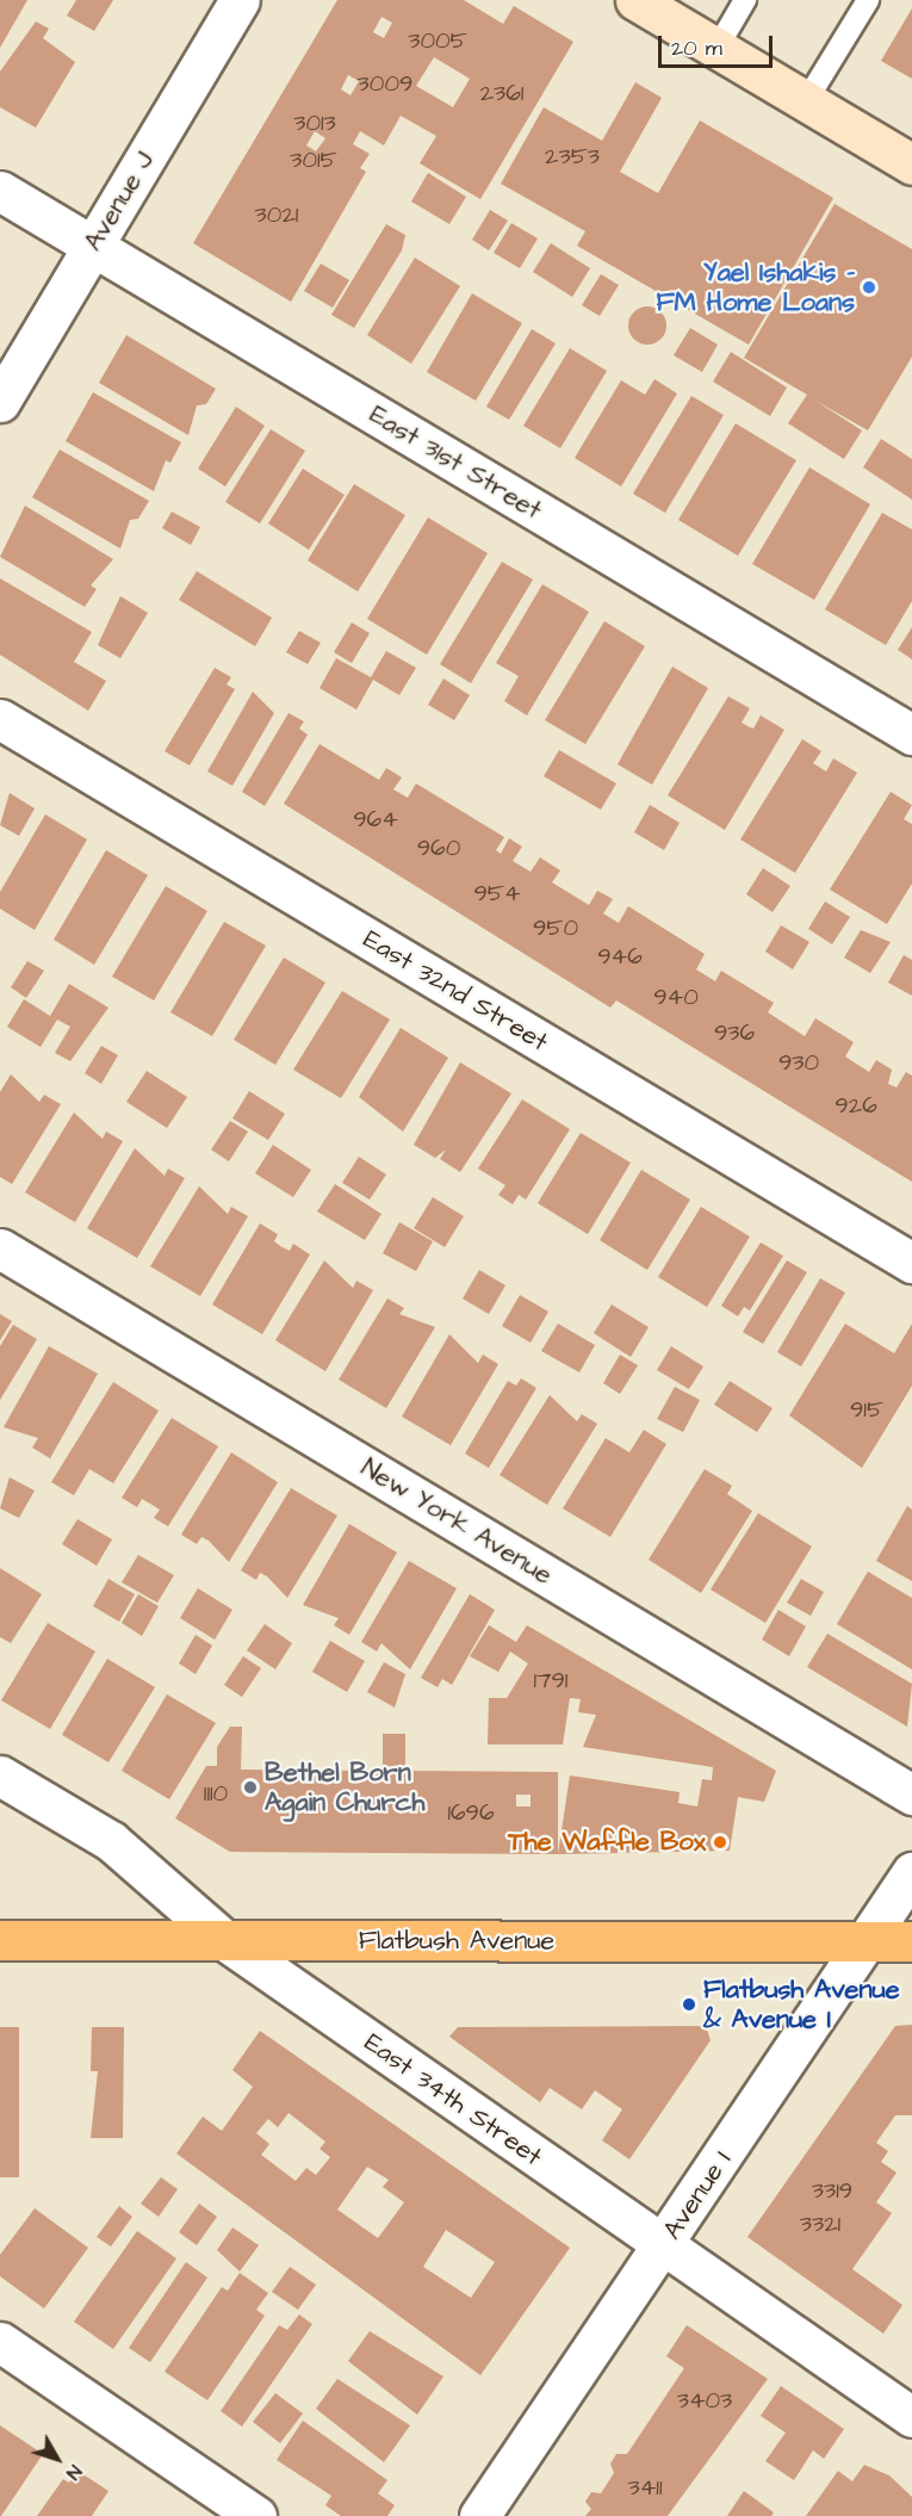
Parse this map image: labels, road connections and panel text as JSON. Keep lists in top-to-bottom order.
{
  "streets": {
    "main road": ["Flatbush Avenue"],
    "street": [
      "Avenue J",
      "East 31st Street",
      "East 32nd Street",
      "New York Avenue",
      "East 34th Street",
      "Avenue I"
    ]
  },
  "crossings": [
    ["Avenue J", "East 31st Street"],
    ["Flatbush Avenue", "East 34th Street"],
    ["Flatbush Avenue", "Avenue I"],
    ["East 34th Street", "Avenue I"]
  ],
  "places": [
    "Yael Ishakis - FM Home Loans",
    "Bethel Born Again Church",
    "The Waffle Box",
    "Flatbush Avenue & Avenue I"
  ],
  "house_numbers": [
    "3005",
    "3009",
    "2361",
    "3013",
    "2353",
    "3015",
    "3021",
    "964",
    "960",
    "954",
    "950",
    "946",
    "940",
    "936",
    "930",
    "926",
    "915",
    "1791",
    "1110",
    "1696",
    "3319",
    "3321",
    "3403",
    "3411"
  ],
  "scale_bar": "20 m",
  "north": "bottom right"
}
